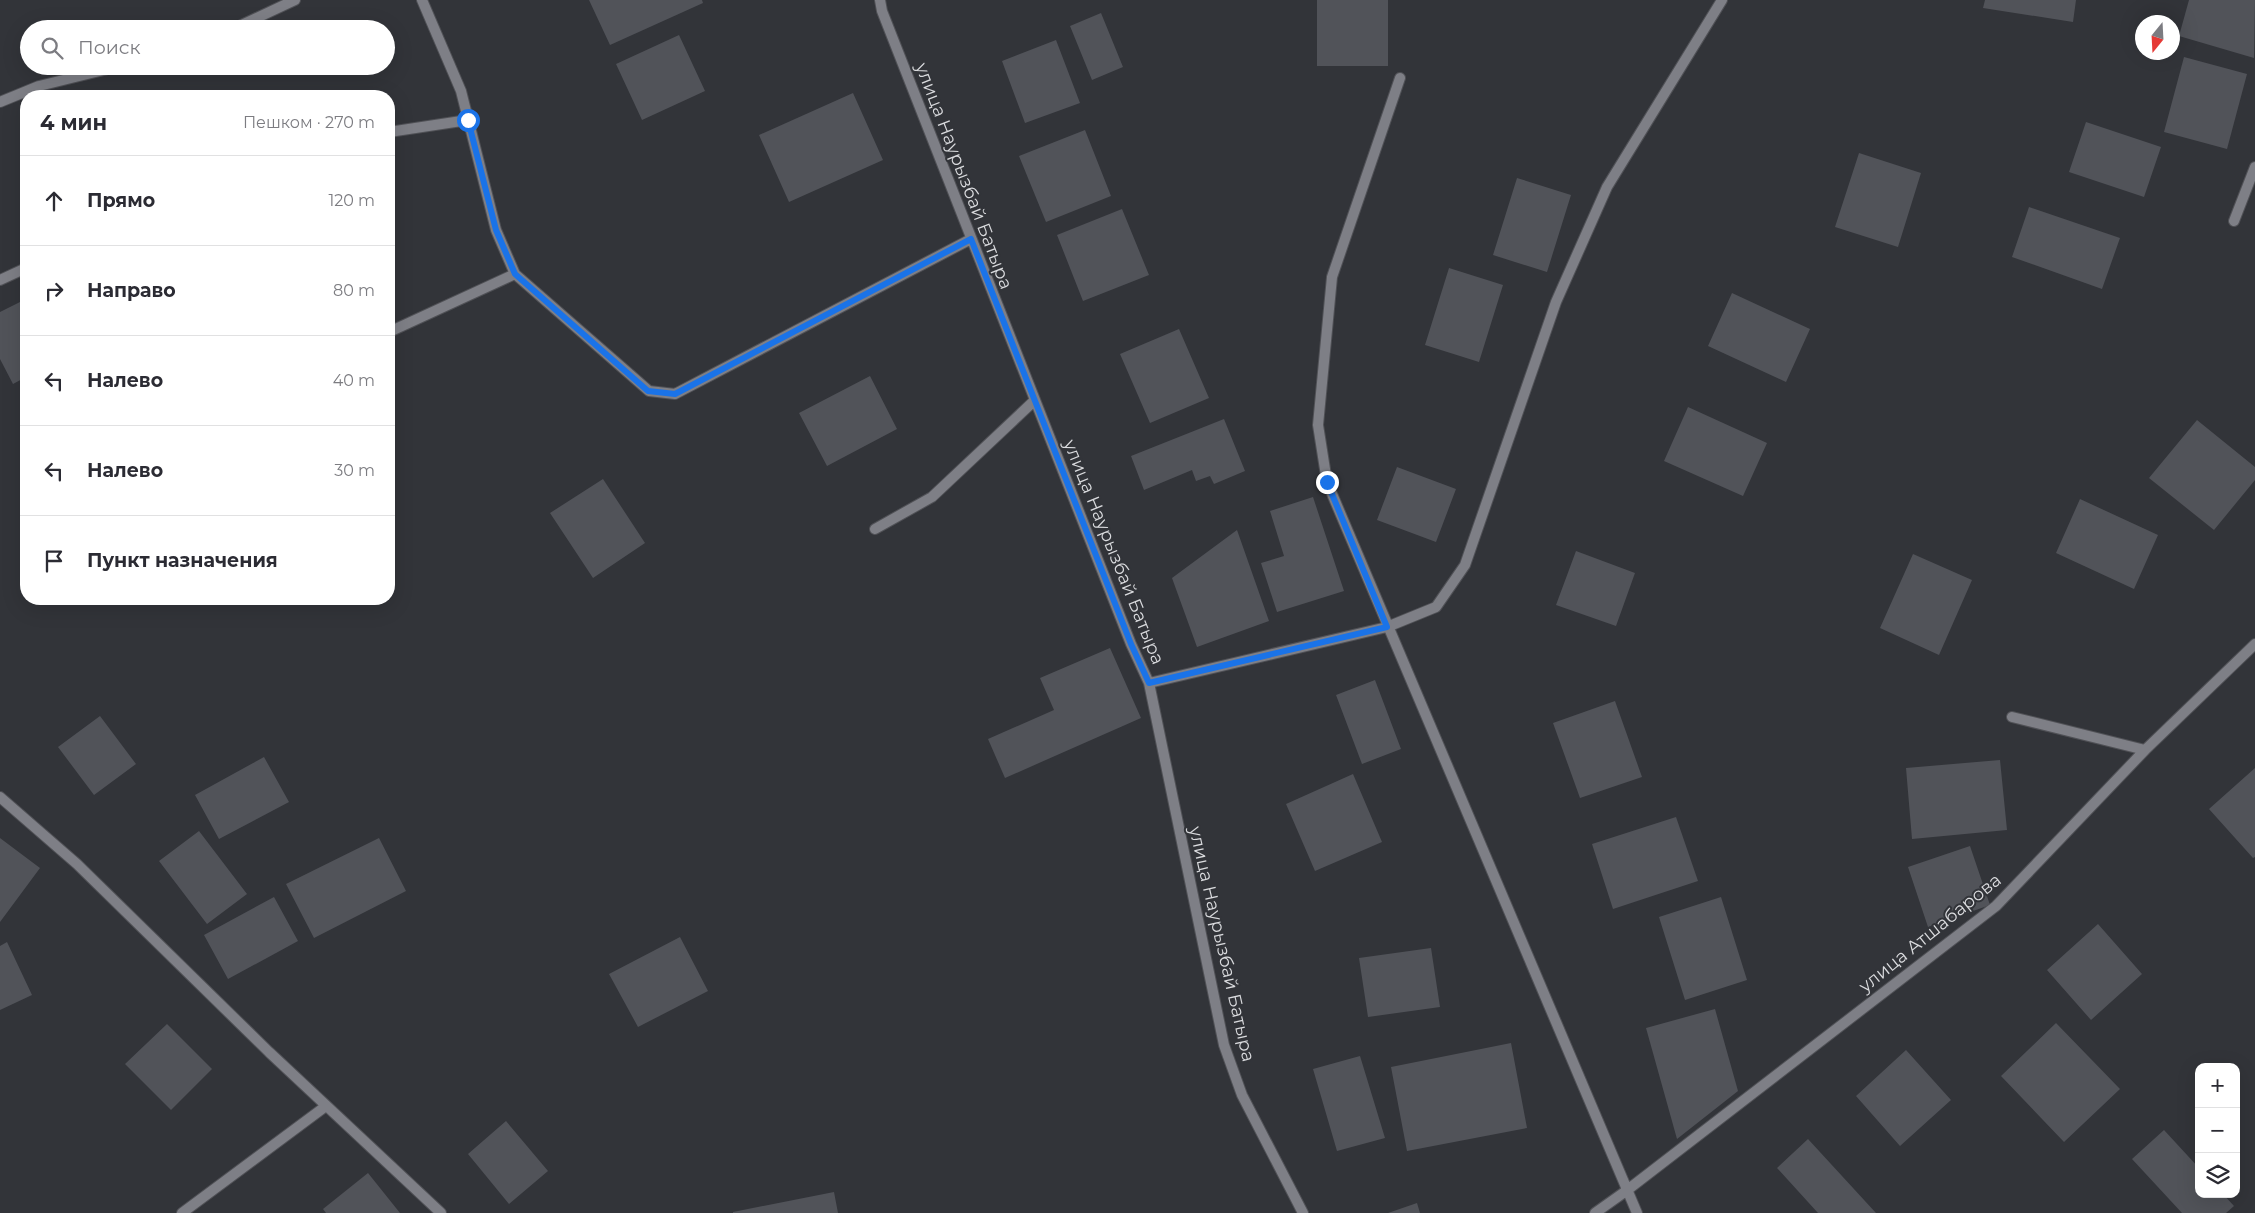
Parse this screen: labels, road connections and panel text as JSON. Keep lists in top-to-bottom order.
{
  "streets": {
    "street": ["улица Наурызбай Батыра", "улица Атшабарова"]
  },
  "north": "bottom",
  "page": {
    "search": "Поиск",
    "heading": ["4 мин", "Пешком · 270 m"],
    "list": [
      ["Прямо", "120 m"],
      ["Направо", "80 m"],
      ["Налево", "40 m"],
      ["Налево", "30 m"],
      "Пункт назначения"
    ],
    "map_buttons": ["+", "−"]
  }
}
